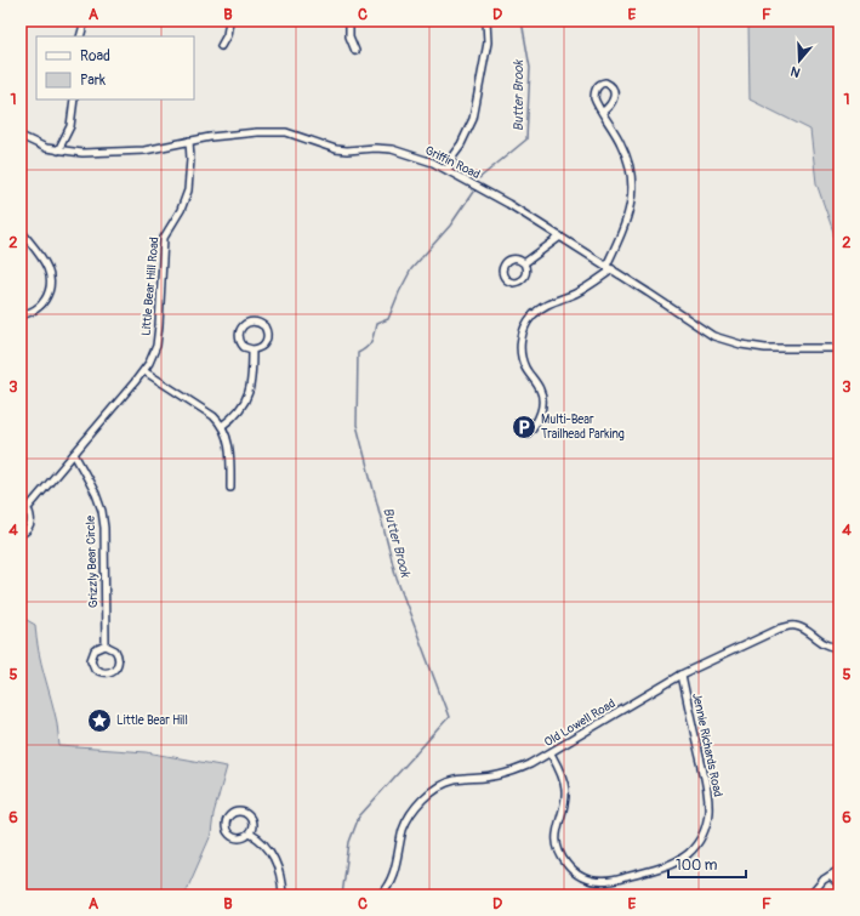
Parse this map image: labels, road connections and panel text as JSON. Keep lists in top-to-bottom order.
{
  "streets": {
    "street": [
      "Griffin Road",
      "Little Bear Hill Road",
      "Grizzly Bear Circle",
      "Old Lowell Road",
      "Jennie Richards Road"
    ]
  },
  "crossings": [
    ["Griffin Road", "Little Bear Hill Road"],
    ["Little Bear Hill Road", "Grizzly Bear Circle"],
    ["Old Lowell Road", "Jennie Richards Road"]
  ],
  "water": ["Butter Brook"],
  "places": {
    "parking": ["Multi-Bear Trailhead Parking"],
    "place": ["Little Bear Hill"]
  },
  "legend": ["Road", "Park"],
  "scale_bar": "100 m",
  "north": "bottom",
  "grid": {
    "columns": [
      "A",
      "B",
      "C",
      "D",
      "E",
      "F"
    ],
    "rows": [
      "1",
      "2",
      "3",
      "4",
      "5",
      "6"
    ]
  }
}
